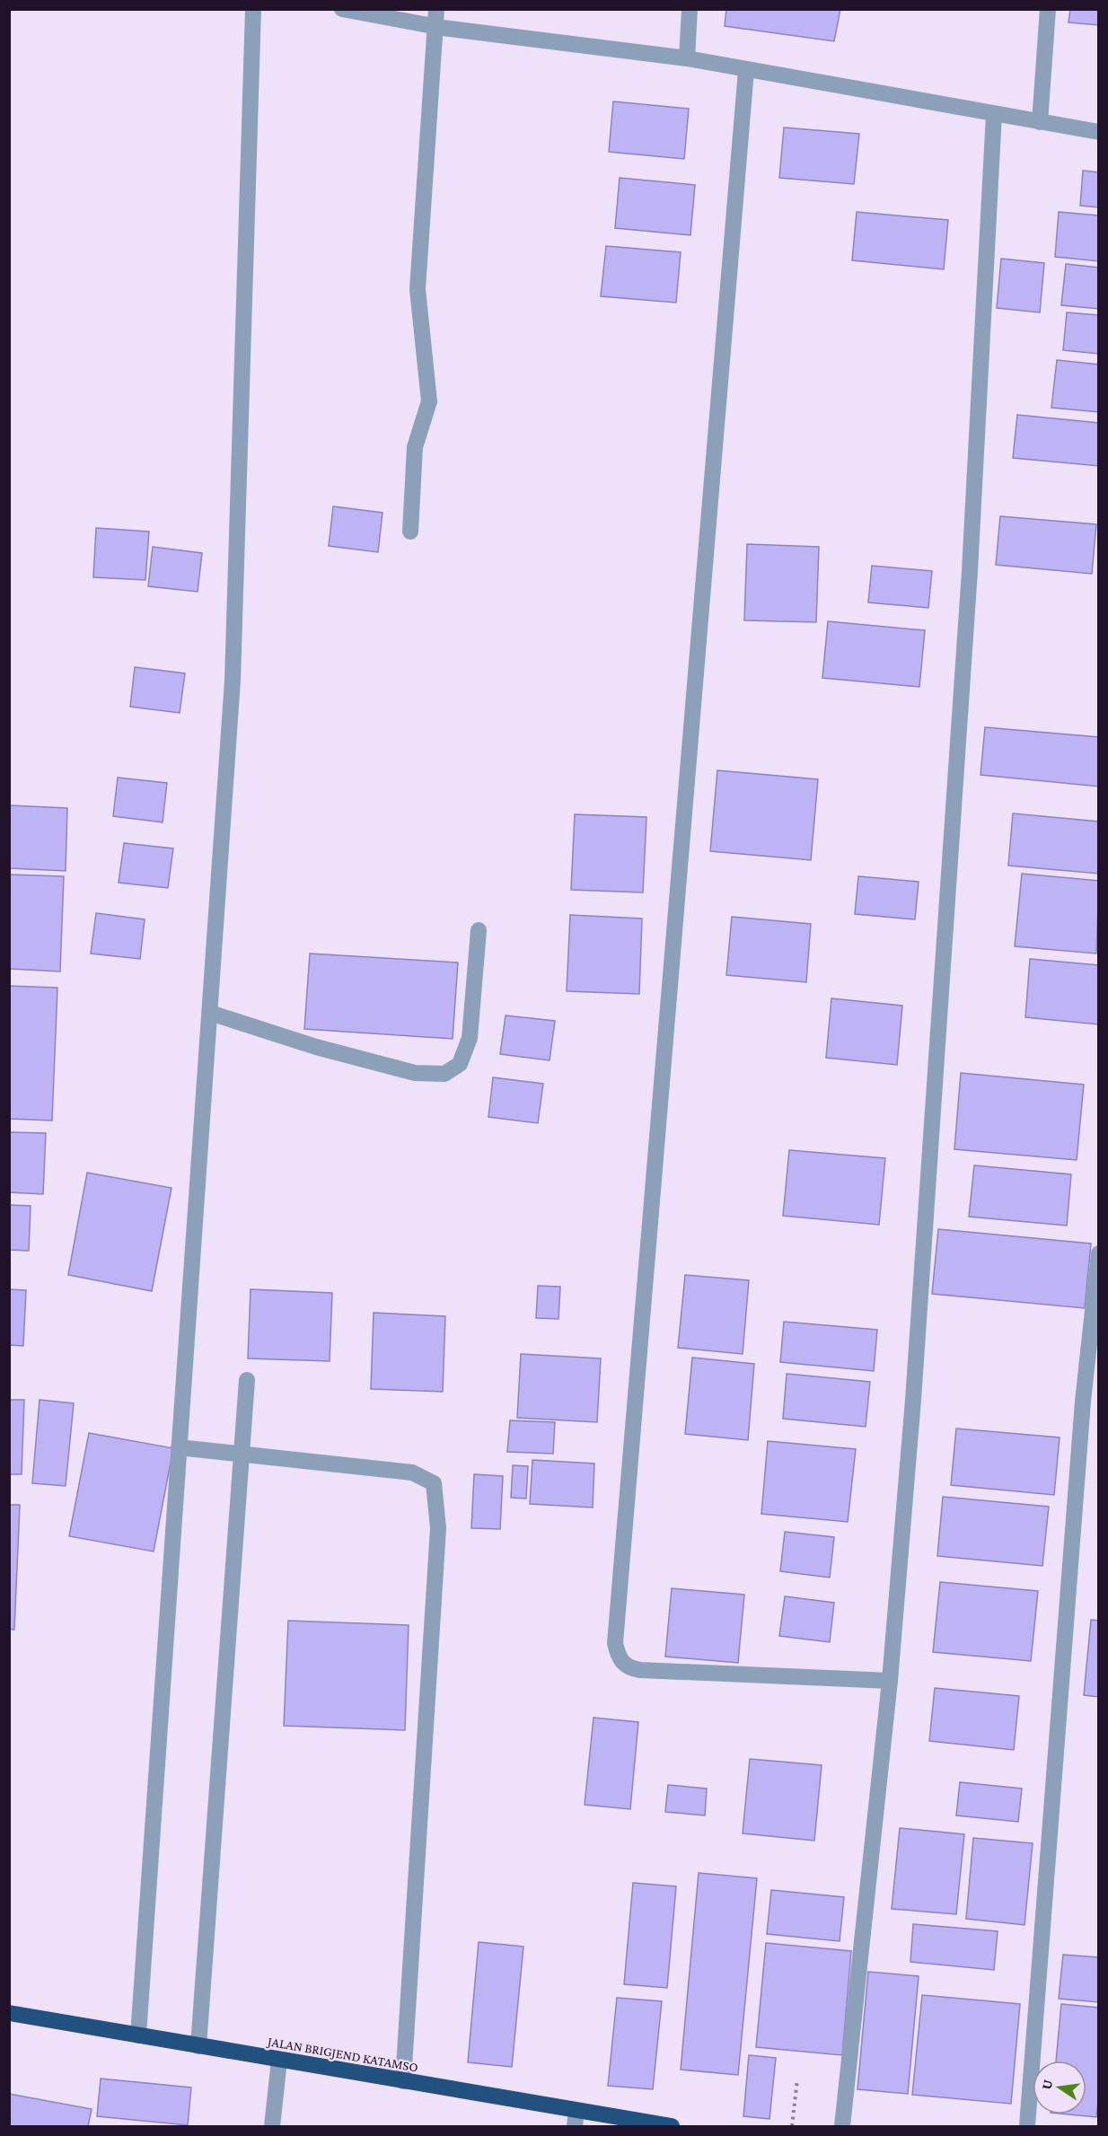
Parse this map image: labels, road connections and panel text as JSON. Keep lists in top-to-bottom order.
{
  "streets": {
    "highway": ["JALAN BRIGJEND KATAMSO"]
  },
  "north": "left"
}
